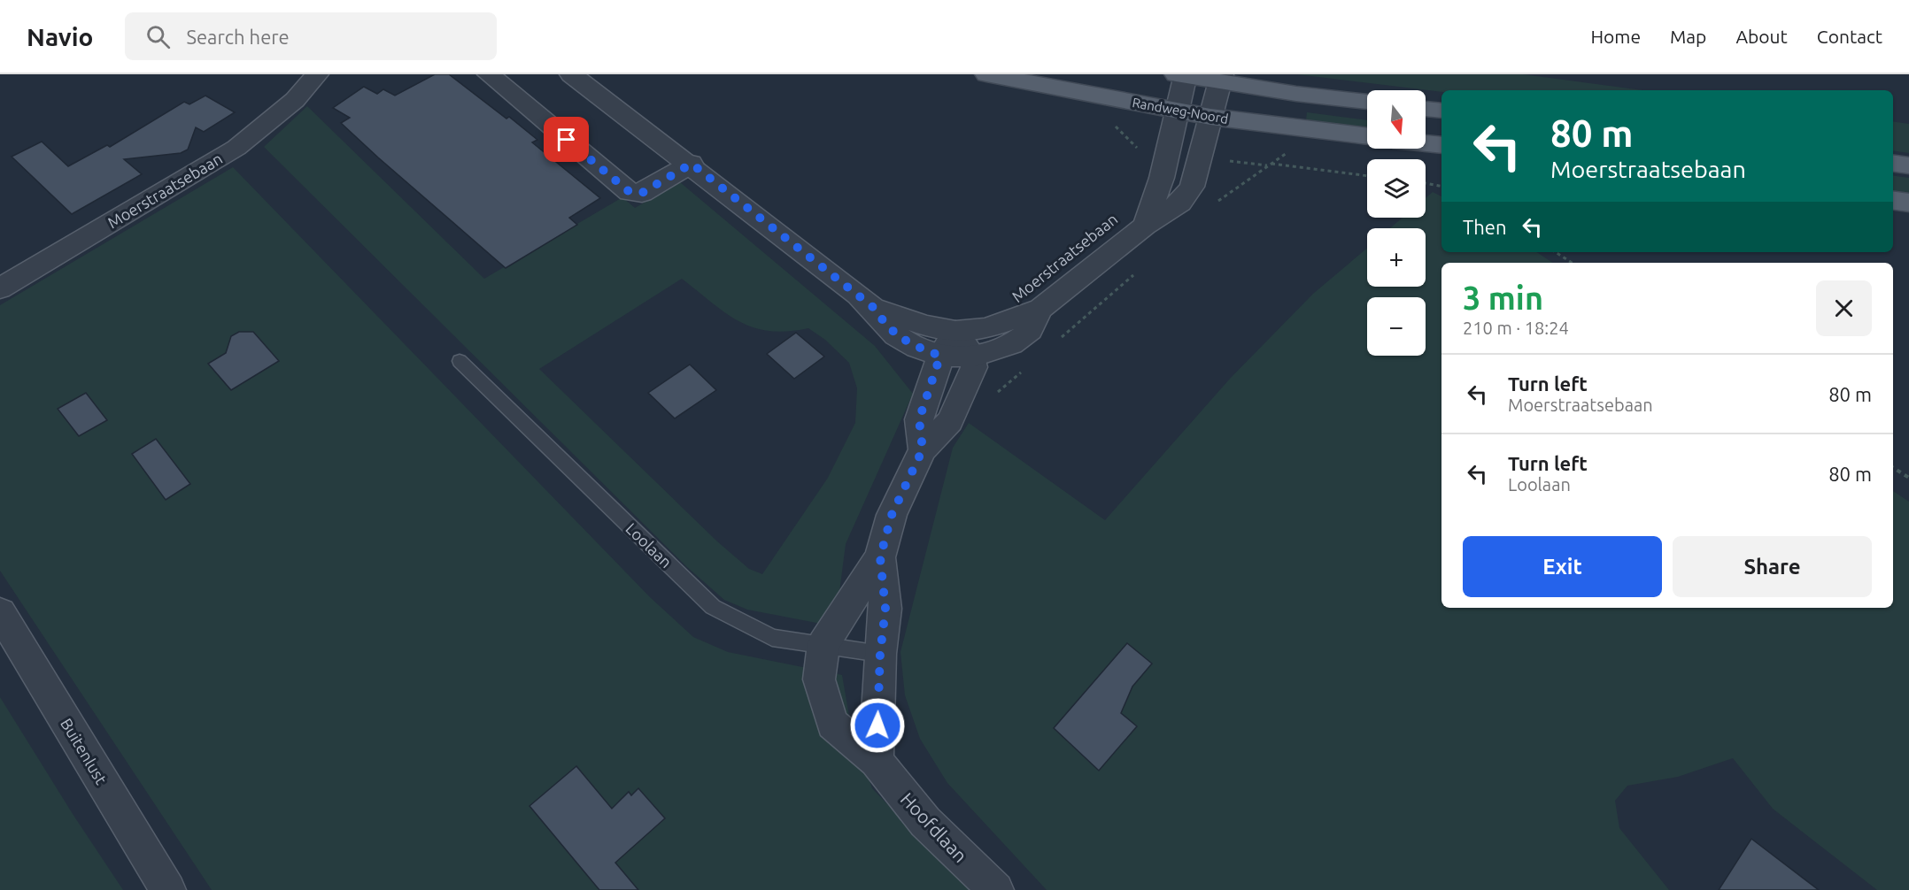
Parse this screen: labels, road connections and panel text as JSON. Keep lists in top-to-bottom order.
{
  "streets": {
    "main road": ["Randweg-Noord"],
    "street": ["Moerstraatsebaan", "Buitenlust", "Hoofdlaan"],
    "lane": ["Loolaan"]
  },
  "crossings": [
    ["Randweg-Noord", "Moerstraatsebaan"],
    ["Moerstraatsebaan", "Hoofdlaan"],
    ["Loolaan", "Hoofdlaan"]
  ],
  "north": "bottom",
  "page": {
    "header": "Navio",
    "search": "Search here",
    "nav": [
      "Home",
      "Map",
      "About",
      "Contact"
    ],
    "map_buttons": ["+", "−"],
    "turn": ["80 m", "Moerstraatsebaan"],
    "then": "Then",
    "heading": ["3 min", "210 m · 18:24"],
    "list": [
      {
        "name": "Turn left",
        "note": "Moerstraatsebaan",
        "value": "80 m"
      },
      {
        "name": "Turn left",
        "note": "Loolaan",
        "value": "80 m"
      }
    ],
    "buttons": ["Exit", "Share"]
  }
}
